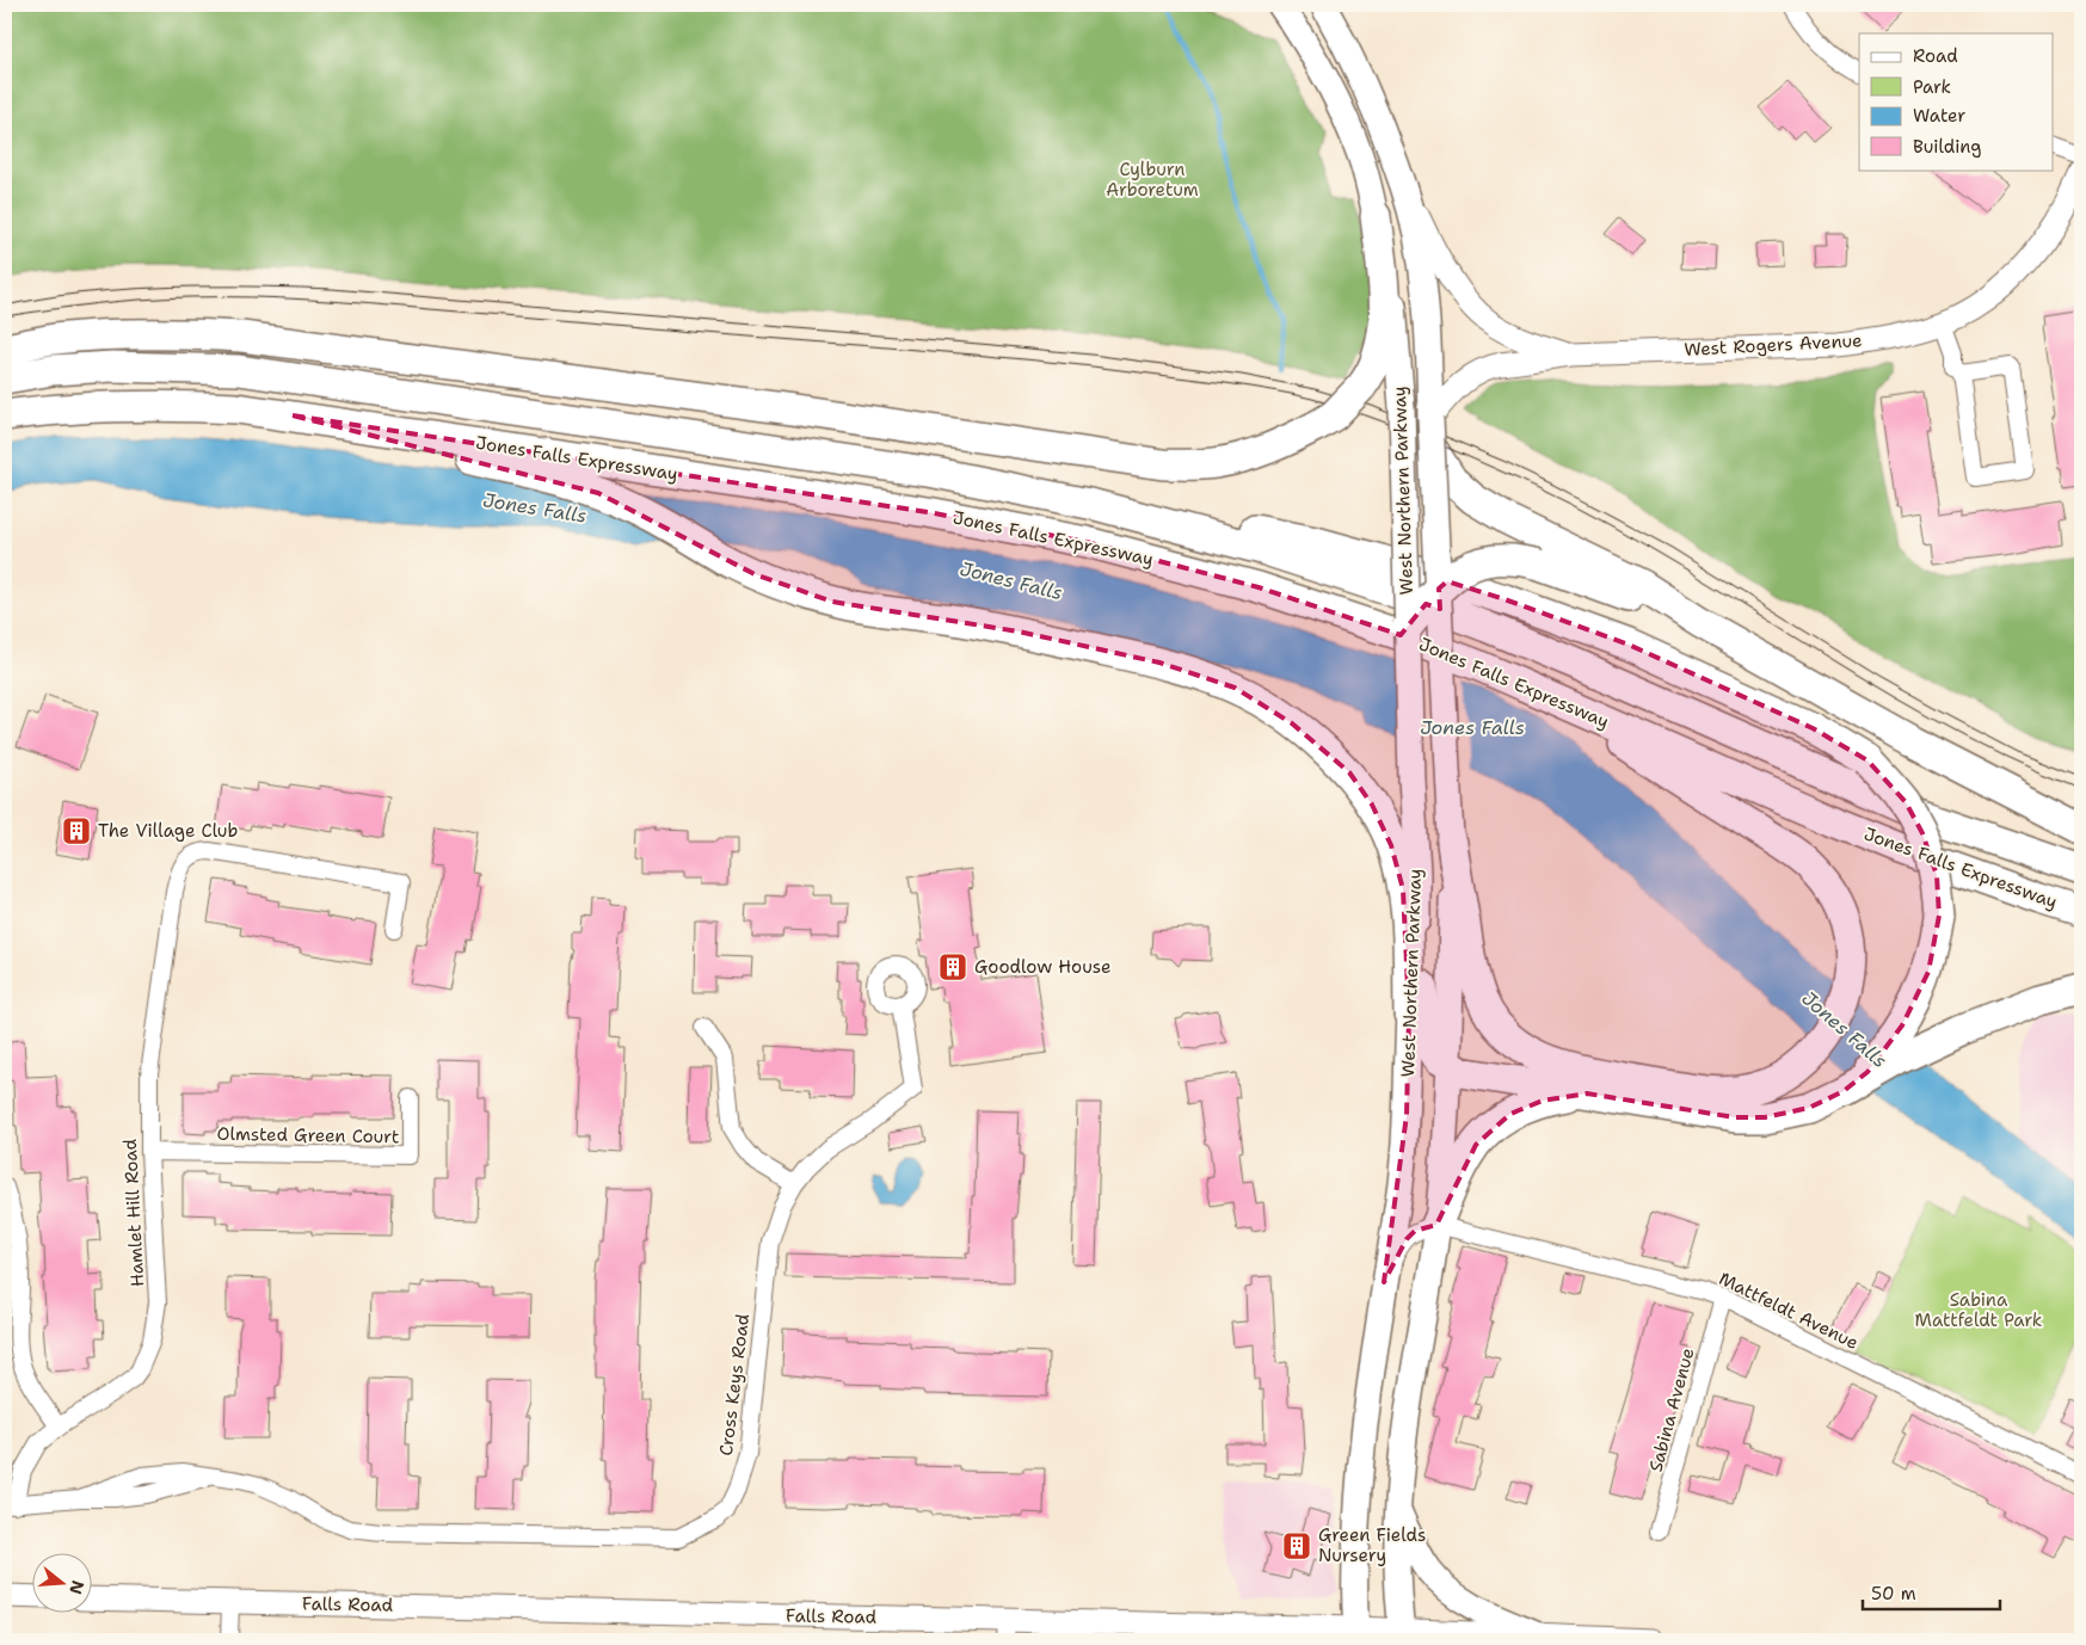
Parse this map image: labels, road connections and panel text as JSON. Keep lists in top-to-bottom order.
{
  "streets": {
    "highway": ["Jones Falls Expressway"],
    "main road": ["West Rogers Avenue", "West Northern Parkway", "Falls Road"],
    "street": [
      "Olmsted Green Court",
      "Hamlet Hill Road",
      "Mattfeldt Avenue",
      "Cross Keys Road",
      "Sabina Avenue"
    ]
  },
  "crossings": [
    ["West Rogers Avenue", "West Northern Parkway"],
    ["West Northern Parkway", "Mattfeldt Avenue"],
    ["West Northern Parkway", "Falls Road"],
    ["Olmsted Green Court", "Hamlet Hill Road"],
    ["Hamlet Hill Road", "Cross Keys Road"],
    ["Mattfeldt Avenue", "Sabina Avenue"]
  ],
  "water": ["Jones Falls"],
  "parks": ["Cylburn Arboretum", "Sabina Mattfeldt Park"],
  "places": {
    "building": ["The Village Club", "Goodlow House", "Green Fields Nursery"]
  },
  "legend": [
    "Road",
    "Park",
    "Water",
    "Building"
  ],
  "scale_bar": "50 m",
  "north": "right"
}
